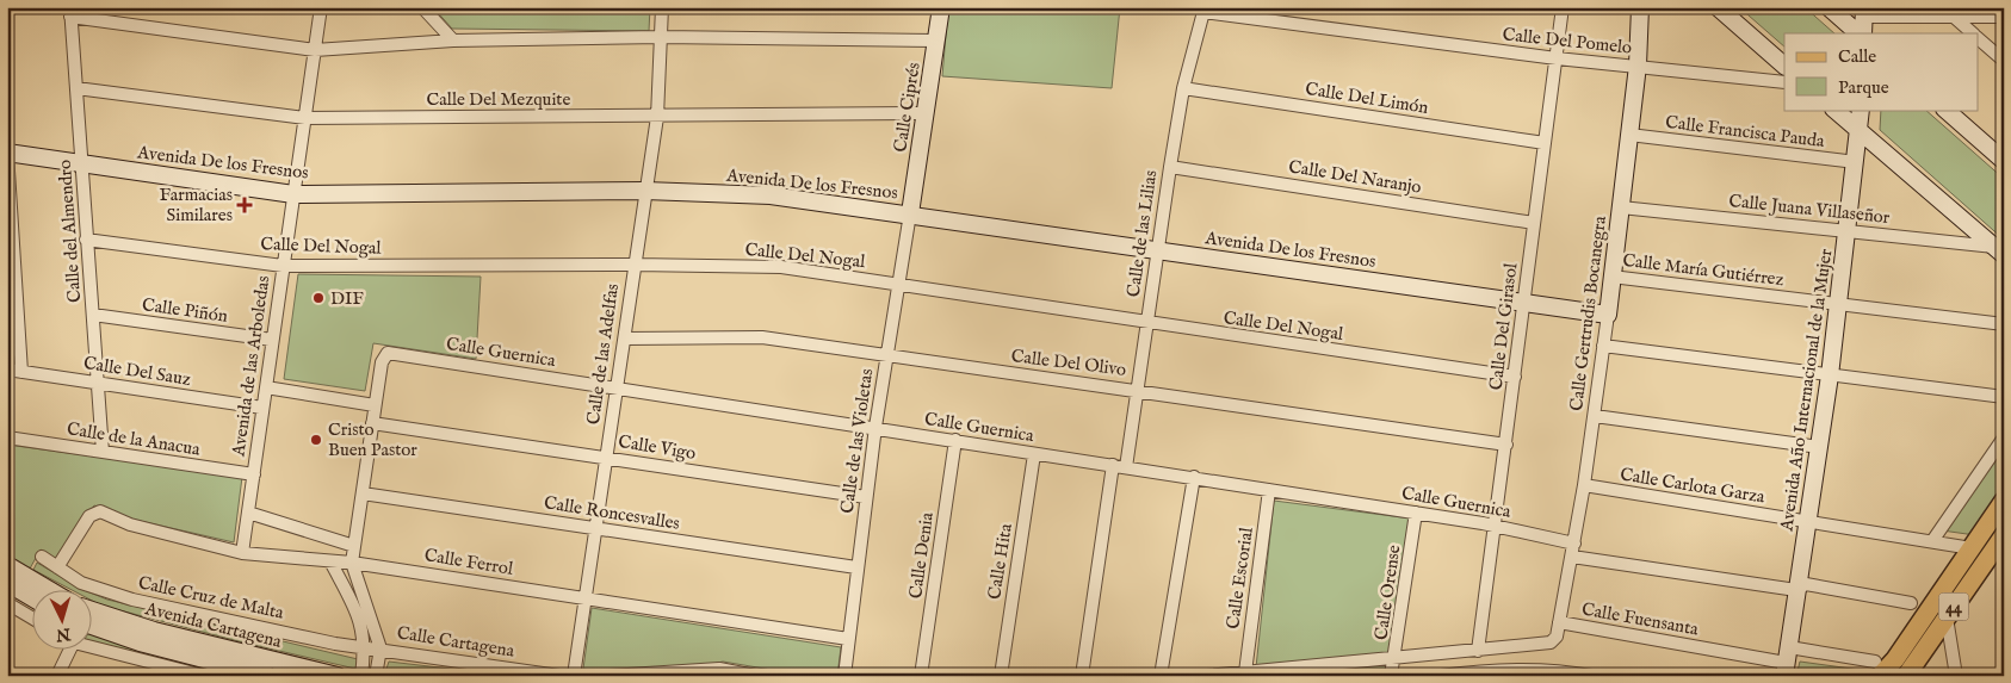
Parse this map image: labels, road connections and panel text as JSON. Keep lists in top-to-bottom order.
{
  "streets": {
    "main road": ["44"],
    "street": [
      "Calle Del Pomelo",
      "Calle Del Limón",
      "Calle Del Mezquite",
      "Calle Ciprés",
      "Calle Francisca Pauda",
      "Avenida De los Fresnos",
      "Calle Del Naranjo",
      "Calle Juana Villaseñor",
      "Calle del Almendro",
      "Calle de las Lilias",
      "Calle Del Nogal",
      "Calle María Gutiérrez",
      "Calle Piñón",
      "Calle Gertrudis Bocanegra",
      "Calle Del Girasol",
      "Calle Guernica",
      "Calle de las Adelfas",
      "Calle Del Olivo",
      "Avenida de las Arboledas",
      "Calle Del Sauz",
      "Avenida Año Internacional de la Mujer",
      "Calle de la Anacua",
      "Calle de las Violetas",
      "Calle Vigo",
      "Calle Carlota Garza",
      "Calle Roncesvalles",
      "Calle Denia",
      "Calle Ferrol",
      "Calle Hita",
      "Calle Escorial",
      "Calle Orense",
      "Calle Cruz de Malta",
      "Calle Fuensanta",
      "Avenida Cartagena",
      "Calle Cartagena"
    ]
  },
  "crossings": [
    ["Calle Del Pomelo", "Calle de las Lilias"],
    ["Calle Del Pomelo", "Calle Gertrudis Bocanegra"],
    ["Calle Del Pomelo", "Calle Del Girasol"],
    ["Calle Del Limón", "Calle de las Lilias"],
    ["Calle Del Limón", "Calle Del Girasol"],
    ["Calle Del Mezquite", "Calle Ciprés"],
    ["Calle Del Mezquite", "Calle del Almendro"],
    ["Calle Del Mezquite", "Calle de las Adelfas"],
    ["Calle Del Mezquite", "Avenida de las Arboledas"],
    ["Calle Ciprés", "Avenida De los Fresnos"],
    ["Calle Ciprés", "Calle de las Violetas"],
    ["Calle Francisca Pauda", "Calle Gertrudis Bocanegra"],
    ["Calle Francisca Pauda", "Avenida Año Internacional de la Mujer"],
    ["Avenida De los Fresnos", "Calle del Almendro"],
    ["Avenida De los Fresnos", "Calle de las Lilias"],
    ["Avenida De los Fresnos", "Calle Gertrudis Bocanegra"],
    ["Avenida De los Fresnos", "Calle Del Girasol"],
    ["Avenida De los Fresnos", "Calle de las Adelfas"],
    ["Avenida De los Fresnos", "Avenida de las Arboledas"],
    ["Avenida De los Fresnos", "Calle de las Violetas"],
    ["Calle Del Naranjo", "Calle de las Lilias"],
    ["Calle Del Naranjo", "Calle Del Girasol"],
    ["Calle Juana Villaseñor", "Calle Gertrudis Bocanegra"],
    ["Calle Juana Villaseñor", "Avenida Año Internacional de la Mujer"],
    ["Calle del Almendro", "Calle Del Nogal"],
    ["Calle del Almendro", "Calle Piñón"],
    ["Calle del Almendro", "Calle Del Sauz"],
    ["Calle del Almendro", "Calle de la Anacua"],
    ["Calle de las Lilias", "Calle Del Nogal"],
    ["Calle de las Lilias", "Calle Guernica"],
    ["Calle de las Lilias", "Calle Del Olivo"],
    ["Calle Del Nogal", "Calle Del Girasol"],
    ["Calle Del Nogal", "Calle de las Adelfas"],
    ["Calle Del Nogal", "Avenida de las Arboledas"],
    ["Calle Del Nogal", "Calle de las Violetas"],
    ["Calle María Gutiérrez", "Calle Gertrudis Bocanegra"],
    ["Calle María Gutiérrez", "Avenida Año Internacional de la Mujer"],
    ["Calle Piñón", "Avenida de las Arboledas"],
    ["Calle Gertrudis Bocanegra", "Calle Guernica"],
    ["Calle Gertrudis Bocanegra", "Calle Carlota Garza"],
    ["Calle Gertrudis Bocanegra", "Calle Fuensanta"],
    ["Calle Del Girasol", "Calle Guernica"],
    ["Calle Del Girasol", "Calle Del Olivo"],
    ["Calle Del Girasol", "Calle Fuensanta"],
    ["Calle Guernica", "Calle de las Adelfas"],
    ["Calle Guernica", "Avenida Año Internacional de la Mujer"],
    ["Calle Guernica", "Calle de las Violetas"],
    ["Calle Guernica", "Calle Denia"],
    ["Calle Guernica", "Calle Hita"],
    ["Calle Guernica", "Calle Escorial"],
    ["Calle Guernica", "Calle Orense"],
    ["Calle de las Adelfas", "Calle Del Olivo"],
    ["Calle de las Adelfas", "Calle Vigo"],
    ["Calle de las Adelfas", "Calle Roncesvalles"],
    ["Calle de las Adelfas", "Calle Ferrol"],
    ["Calle Del Olivo", "Calle de las Violetas"],
    ["Avenida de las Arboledas", "Calle Del Sauz"],
    ["Avenida de las Arboledas", "Calle de la Anacua"],
    ["Avenida de las Arboledas", "Calle Ferrol"],
    ["Avenida Año Internacional de la Mujer", "Calle Carlota Garza"],
    ["Avenida Año Internacional de la Mujer", "Calle Fuensanta"],
    ["Calle de las Violetas", "Calle Vigo"],
    ["Calle de las Violetas", "Calle Roncesvalles"],
    ["Calle de las Violetas", "Calle Ferrol"],
    ["Calle Carlota Garza", "44"],
    ["Calle Ferrol", "Calle Cruz de Malta"],
    ["Calle Orense", "Calle Fuensanta"],
    ["Calle Cruz de Malta", "Calle Cartagena"],
    ["44", "Calle Fuensanta"]
  ],
  "places": {
    "health": ["Farmacias Similares"],
    "other": ["DIF", "Cristo Buen Pastor"]
  },
  "legend": ["Calle", "Parque"],
  "north": "bottom"
}
